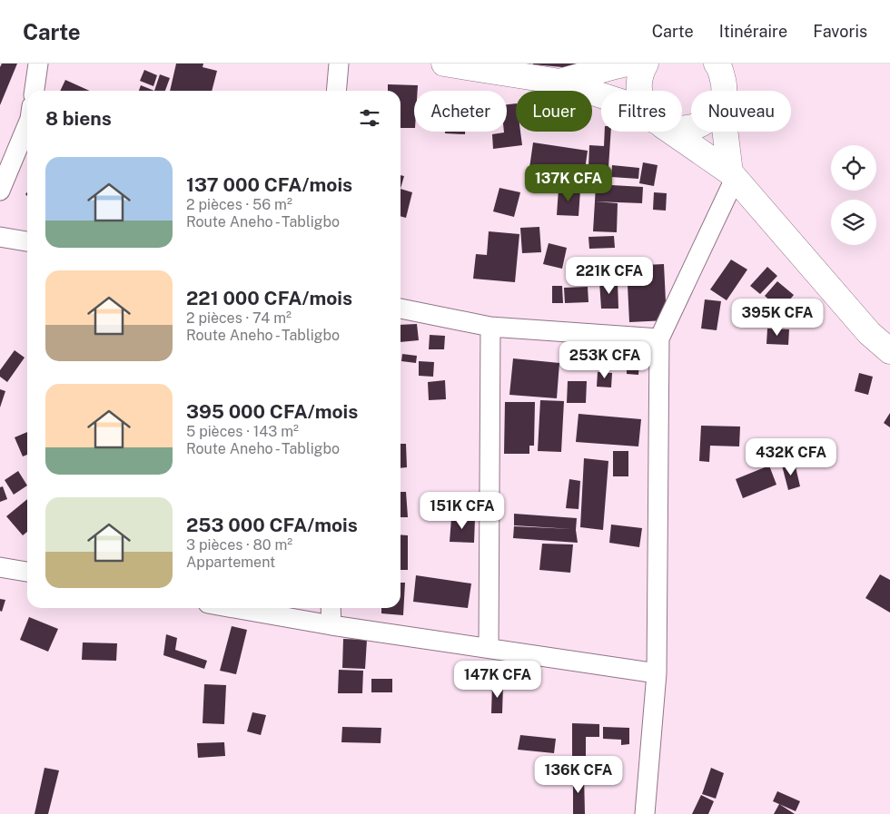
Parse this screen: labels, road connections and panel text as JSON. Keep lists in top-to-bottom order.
{
  "page": {
    "header": "Carte",
    "nav": ["Carte", "Itinéraire", "Favoris"],
    "chip": [
      "Acheter",
      "Louer",
      "Filtres",
      "Nouveau"
    ],
    "heading": "8 biens",
    "list": [
      {
        "name": "137 000 CFA/mois",
        "note": "2 pièces · 56 m² · Route Aneho - Tabligbo"
      },
      {
        "name": "221 000 CFA/mois",
        "note": "2 pièces · 74 m² · Route Aneho - Tabligbo"
      },
      {
        "name": "395 000 CFA/mois",
        "note": "5 pièces · 143 m² · Route Aneho - Tabligbo"
      },
      {
        "name": "253 000 CFA/mois",
        "note": "3 pièces · 80 m² · Appartement"
      }
    ],
    "price": [
      "137K CFA",
      "221K CFA",
      "395K CFA",
      "253K CFA",
      "432K CFA",
      "151K CFA",
      "147K CFA",
      "136K CFA"
    ]
  }
}
